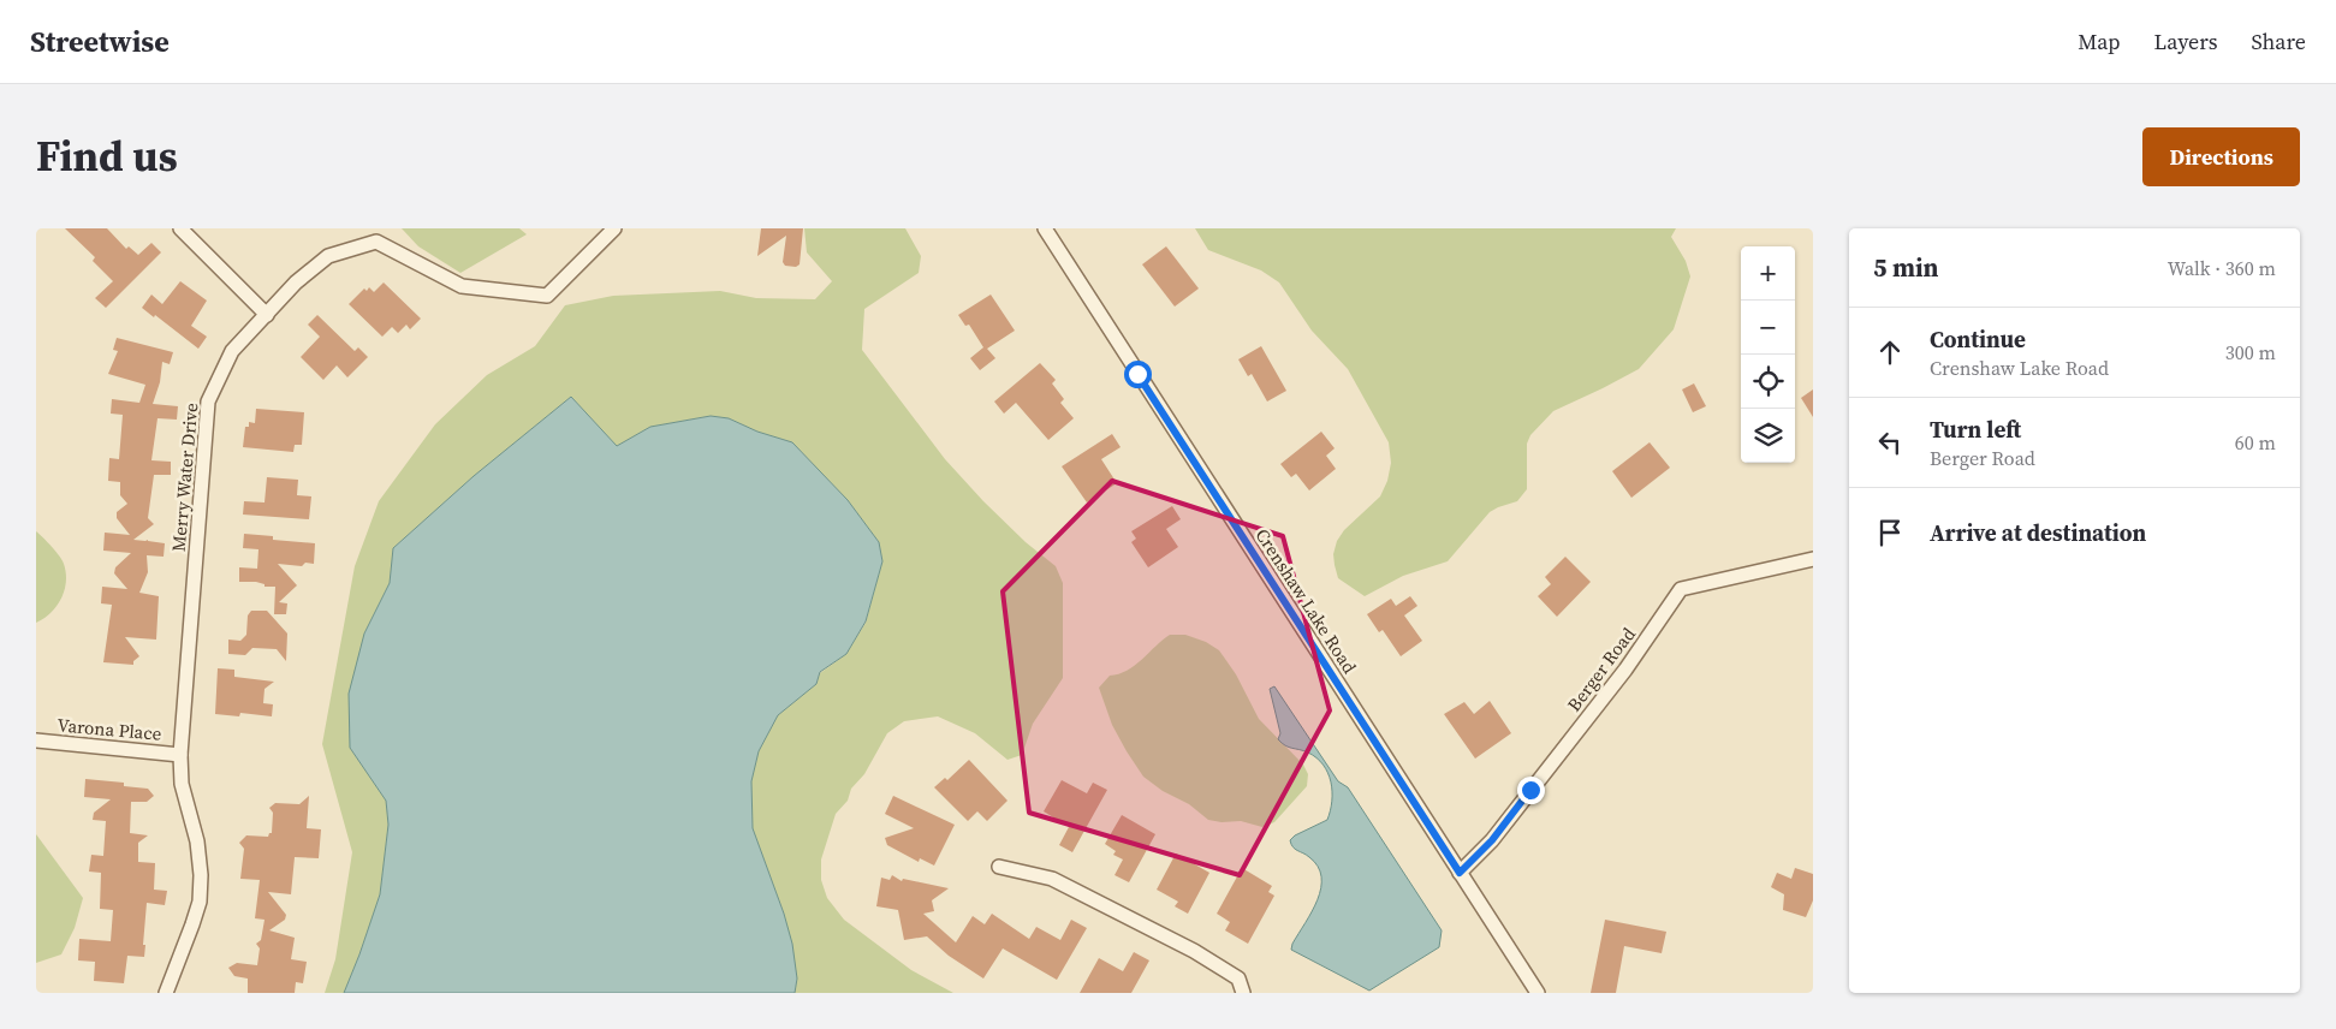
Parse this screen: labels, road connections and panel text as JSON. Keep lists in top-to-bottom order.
{
  "streets": {
    "street": [
      "Merry Water Drive",
      "Crenshaw Lake Road",
      "Berger Road",
      "Varona Place"
    ]
  },
  "crossings": [
    ["Merry Water Drive", "Varona Place"],
    ["Crenshaw Lake Road", "Berger Road"]
  ],
  "page": {
    "header": "Streetwise",
    "nav": ["Map", "Layers", "Share"],
    "title": "Find us",
    "buttons": "Directions",
    "heading": ["5 min", "Walk · 360 m"],
    "map_buttons": ["+", "−"],
    "list": [
      ["Continue", "Crenshaw Lake Road", "300 m"],
      ["Turn left", "Berger Road", "60 m"],
      "Arrive at destination"
    ]
  }
}
